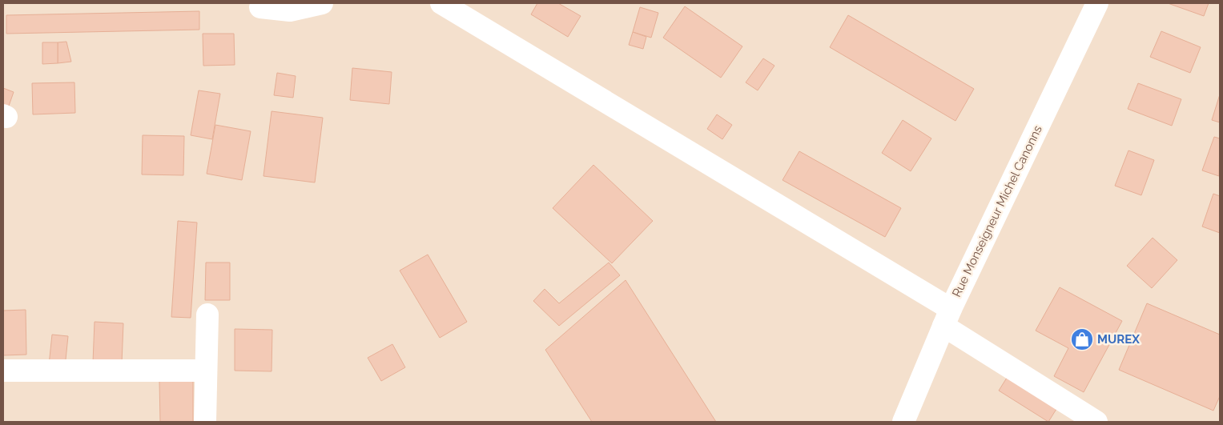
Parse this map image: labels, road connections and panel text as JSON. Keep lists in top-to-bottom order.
{
  "streets": {
    "street": ["Rue Monseigneur Michel Canonns"]
  },
  "places": {
    "shop": ["MUREX"]
  }
}
